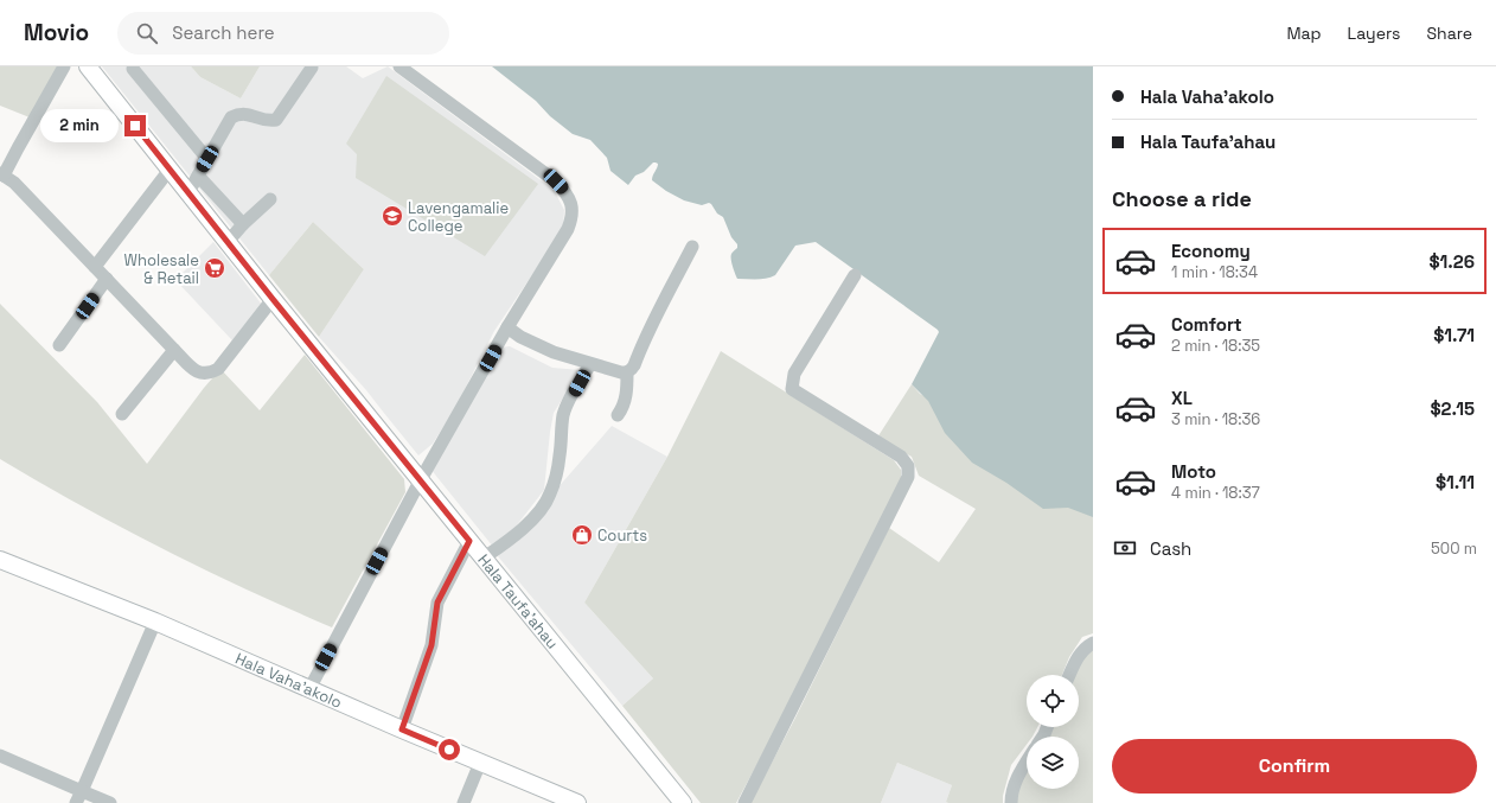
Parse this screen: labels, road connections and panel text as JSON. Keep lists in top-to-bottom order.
{
  "streets": {
    "main road": ["Hala Taufa'ahau", "Hala Vaha'akolo"]
  },
  "places": {
    "school or university": ["Lavengamalie College"],
    "supermarket": ["Wholesale & Retail"],
    "shop": ["Courts"]
  },
  "page": {
    "header": "Movio",
    "search": "Search here",
    "nav": ["Map", "Layers", "Share"],
    "banner": ["Hala Vaha'akolo", "Hala Taufa'ahau"],
    "bubble": "2 min",
    "heading": "Choose a ride",
    "list": [
      {
        "name": "Economy",
        "note": "1 min · 18:34",
        "value": "$1.26"
      },
      {
        "name": "Comfort",
        "note": "2 min · 18:35",
        "value": "$1.71"
      },
      {
        "name": "XL",
        "note": "3 min · 18:36",
        "value": "$2.15"
      },
      {
        "name": "Moto",
        "note": "4 min · 18:37",
        "value": "$1.11"
      }
    ],
    "pay": ["Cash", "500 m"],
    "buttons": "Confirm"
  }
}
